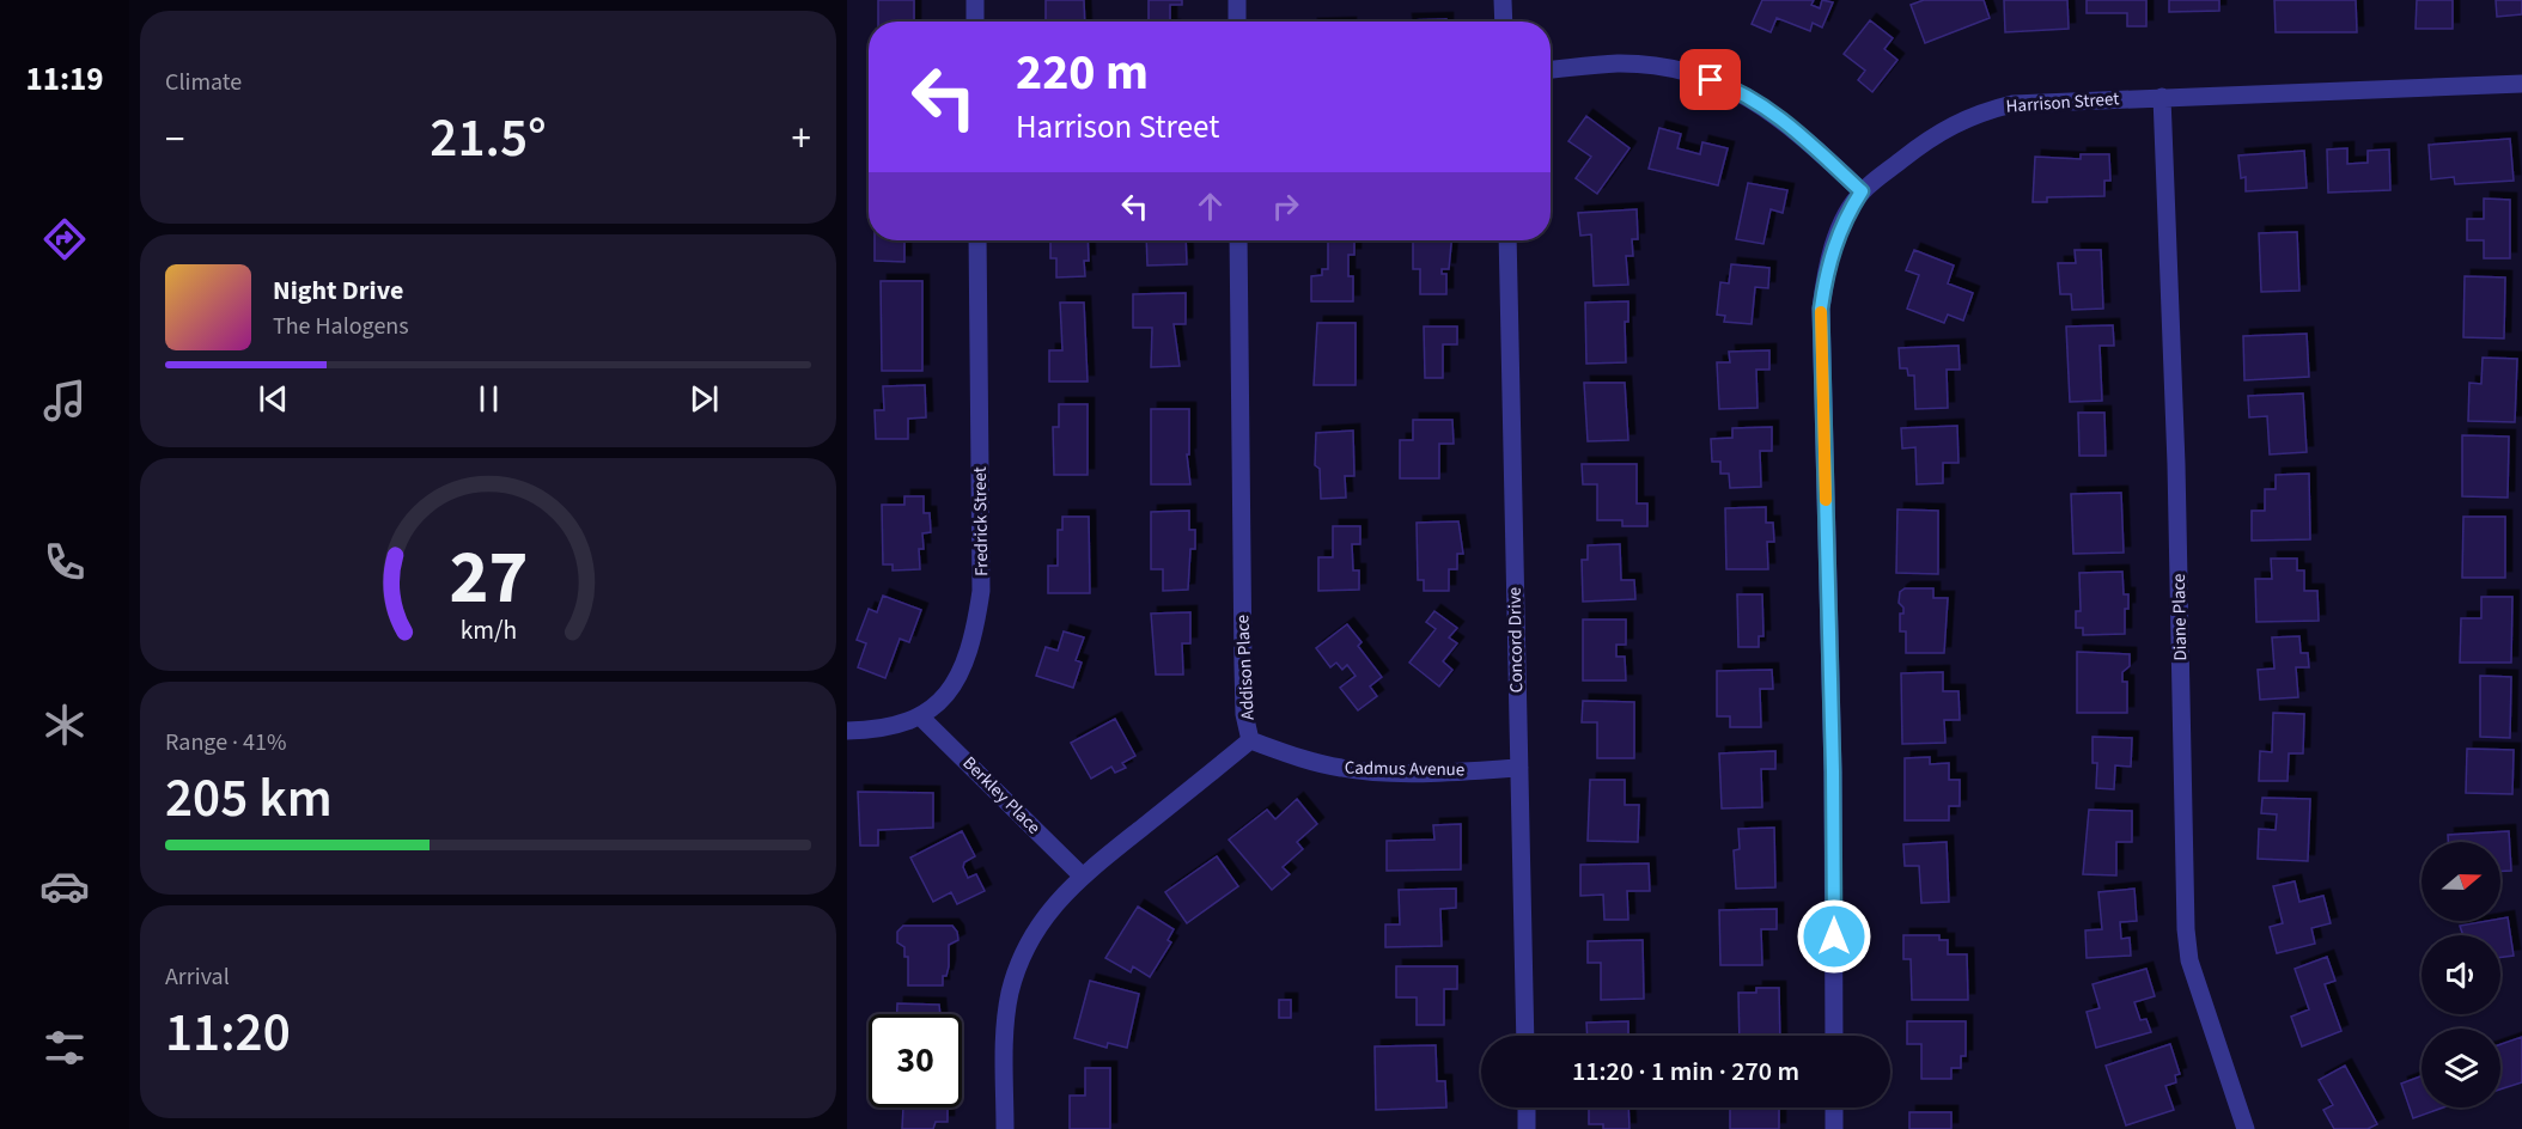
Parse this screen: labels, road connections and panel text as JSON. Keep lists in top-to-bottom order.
{
  "streets": {
    "street": [
      "Harrison Street",
      "Fredrick Street",
      "Diane Place",
      "Concord Drive",
      "Addison Place",
      "Cadmus Avenue",
      "Berkley Place"
    ]
  },
  "crossings": [
    ["Harrison Street", "Diane Place"],
    ["Fredrick Street", "Berkley Place"],
    ["Concord Drive", "Cadmus Avenue"],
    ["Addison Place", "Cadmus Avenue"],
    ["Addison Place", "Berkley Place"]
  ],
  "north": "right",
  "page": {
    "tabs": "11:19",
    "tile": [
      "Climate",
      ["Range · 41%", "205 km"],
      ["Arrival", "11:20"]
    ],
    "turn": ["220 m", "Harrison Street"],
    "heat": ["−", "21.5°", "+"],
    "song": ["Night Drive", "The Halogens"],
    "limit": "30",
    "trip": "11:20 · 1 min · 270 m",
    "gauge": ["27", "km/h"]
  }
}
